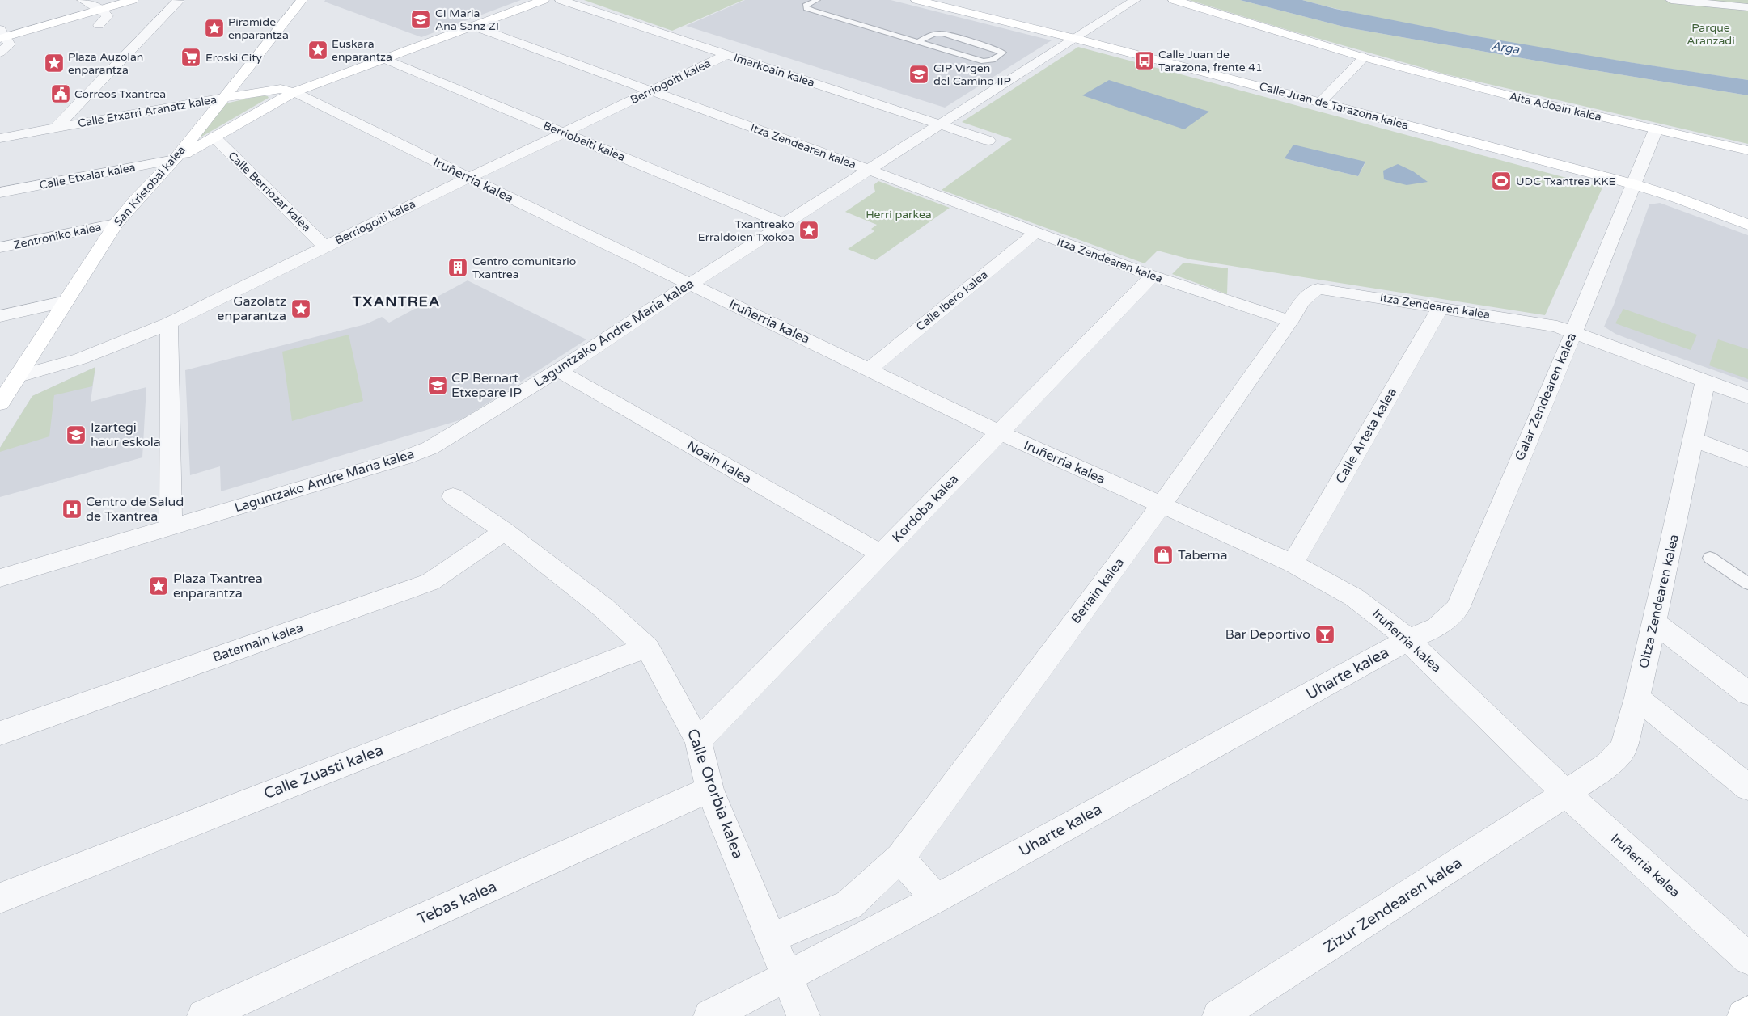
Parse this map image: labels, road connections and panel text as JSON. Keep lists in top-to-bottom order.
{
  "streets": {
    "street": [
      "Imarkoain kalea",
      "Berriogoiti kalea",
      "Calle Juan de Tarazona kalea",
      "Aita Adoain kalea",
      "Calle Etxarri Aranatz kalea",
      "Berriobeiti kalea",
      "Itza Zendearen kalea",
      "Calle Etxalar kalea",
      "Iruñerria kalea",
      "San Kristobal kalea",
      "Calle Berriozar kalea",
      "Zentroniko kalea",
      "Calle Ibero kalea",
      "Laguntzako Andre Maria kalea",
      "Galar Zendearen kalea",
      "Calle Arteta kalea",
      "Noain kalea",
      "Kordoba kalea",
      "Beriain kalea",
      "Oltza Zendearen kalea",
      "Baternain kalea",
      "Uharte kalea",
      "Calle Zuasti kalea",
      "Calle Ororbia kalea",
      "Tebas kalea",
      "Zizur Zendearen kalea"
    ]
  },
  "crossings": [
    ["Imarkoain kalea", "Berriogoiti kalea"],
    ["Imarkoain kalea", "Laguntzako Andre Maria kalea"],
    ["Berriogoiti kalea", "Berriobeiti kalea"],
    ["Berriogoiti kalea", "Itza Zendearen kalea"],
    ["Berriogoiti kalea", "Iruñerria kalea"],
    ["Berriogoiti kalea", "San Kristobal kalea"],
    ["Berriogoiti kalea", "Calle Berriozar kalea"],
    ["Calle Juan de Tarazona kalea", "Laguntzako Andre Maria kalea"],
    ["Calle Juan de Tarazona kalea", "Galar Zendearen kalea"],
    ["Aita Adoain kalea", "Galar Zendearen kalea"],
    ["Calle Etxarri Aranatz kalea", "Iruñerria kalea"],
    ["Calle Etxarri Aranatz kalea", "San Kristobal kalea"],
    ["Berriobeiti kalea", "Laguntzako Andre Maria kalea"],
    ["Itza Zendearen kalea", "Calle Ibero kalea"],
    ["Itza Zendearen kalea", "Laguntzako Andre Maria kalea"],
    ["Itza Zendearen kalea", "Galar Zendearen kalea"],
    ["Itza Zendearen kalea", "Calle Arteta kalea"],
    ["Itza Zendearen kalea", "Kordoba kalea"],
    ["Itza Zendearen kalea", "Beriain kalea"],
    ["Itza Zendearen kalea", "Oltza Zendearen kalea"],
    ["Calle Etxalar kalea", "San Kristobal kalea"],
    ["Iruñerria kalea", "Calle Ibero kalea"],
    ["Iruñerria kalea", "Laguntzako Andre Maria kalea"],
    ["Iruñerria kalea", "Galar Zendearen kalea"],
    ["Iruñerria kalea", "Calle Arteta kalea"],
    ["Iruñerria kalea", "Kordoba kalea"],
    ["Iruñerria kalea", "Beriain kalea"],
    ["Iruñerria kalea", "Oltza Zendearen kalea"],
    ["Iruñerria kalea", "Uharte kalea"],
    ["Iruñerria kalea", "Zizur Zendearen kalea"],
    ["San Kristobal kalea", "Zentroniko kalea"],
    ["Laguntzako Andre Maria kalea", "Noain kalea"],
    ["Galar Zendearen kalea", "Uharte kalea"],
    ["Noain kalea", "Kordoba kalea"],
    ["Kordoba kalea", "Calle Ororbia kalea"],
    ["Beriain kalea", "Calle Ororbia kalea"],
    ["Oltza Zendearen kalea", "Zizur Zendearen kalea"],
    ["Baternain kalea", "Calle Ororbia kalea"],
    ["Uharte kalea", "Calle Ororbia kalea"],
    ["Calle Zuasti kalea", "Calle Ororbia kalea"],
    ["Calle Ororbia kalea", "Tebas kalea"]
  ],
  "districts": ["TXANTREA"],
  "water": ["Arga"],
  "parks": ["Parque Aranzadi", "Herri parkea"],
  "places": {
    "school or university": [
      "CI Maria Ana Sanz ZI",
      "CIP Virgen del Camino IIP",
      "CP Bernart Etxepare IP",
      "Izartegi haur eskola"
    ],
    "place": [
      "Piramide enparantza",
      "Euskara enparantza",
      "Plaza Auzolan enparantza",
      "Txantreako Erraldoien Txokoa",
      "Gazolatz enparantza",
      "Plaza Txantrea enparantza"
    ],
    "supermarket": ["Eroski City"],
    "bus stop": ["Calle Juan de Tarazona, frente 41"],
    "public building": ["Correos Txantrea"],
    "sports": ["UDC Txantrea KKE"],
    "building": ["Centro comunitario Txantrea"],
    "hospital": ["Centro de Salud de Txantrea"],
    "shop": ["Taberna"],
    "bar": ["Bar Deportivo"]
  }
}
